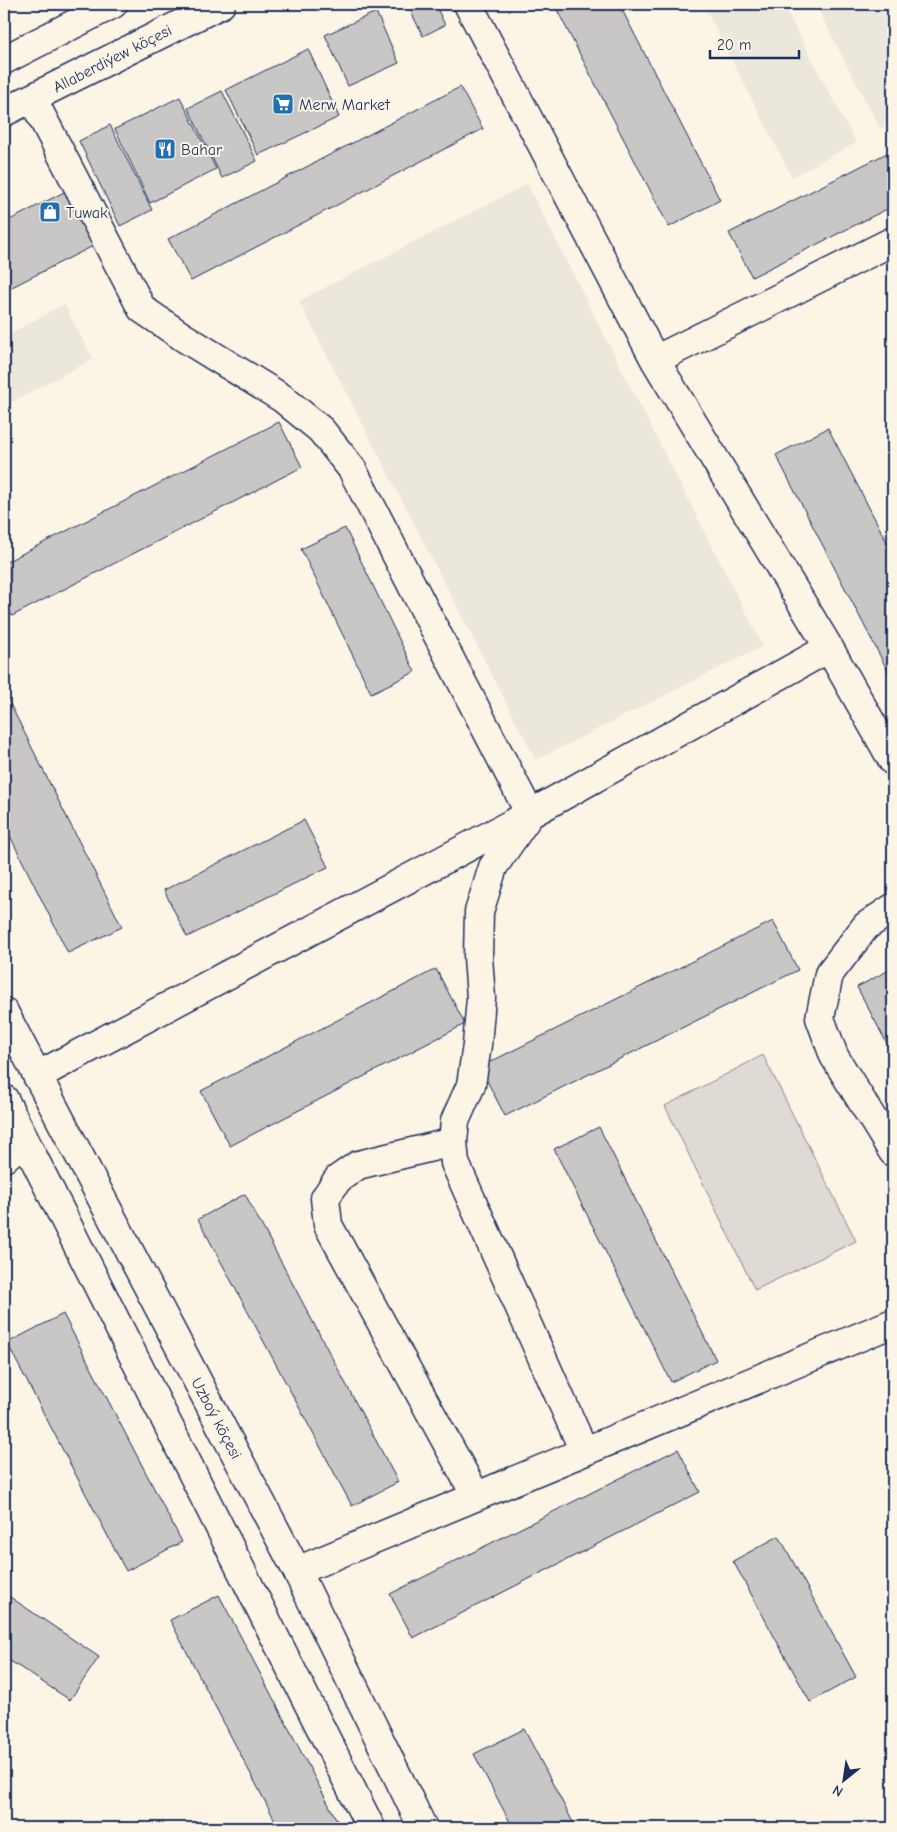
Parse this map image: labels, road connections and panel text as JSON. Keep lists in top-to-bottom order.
{
  "streets": {
    "street": ["Allaberdiýew köçesi", "Uzboý köçesi"]
  },
  "places": {
    "supermarket": ["Merw Market"],
    "restaurant": ["Bahar"],
    "shop": ["Tuwak"]
  },
  "scale_bar": "20 m",
  "north": "bottom left"
}
